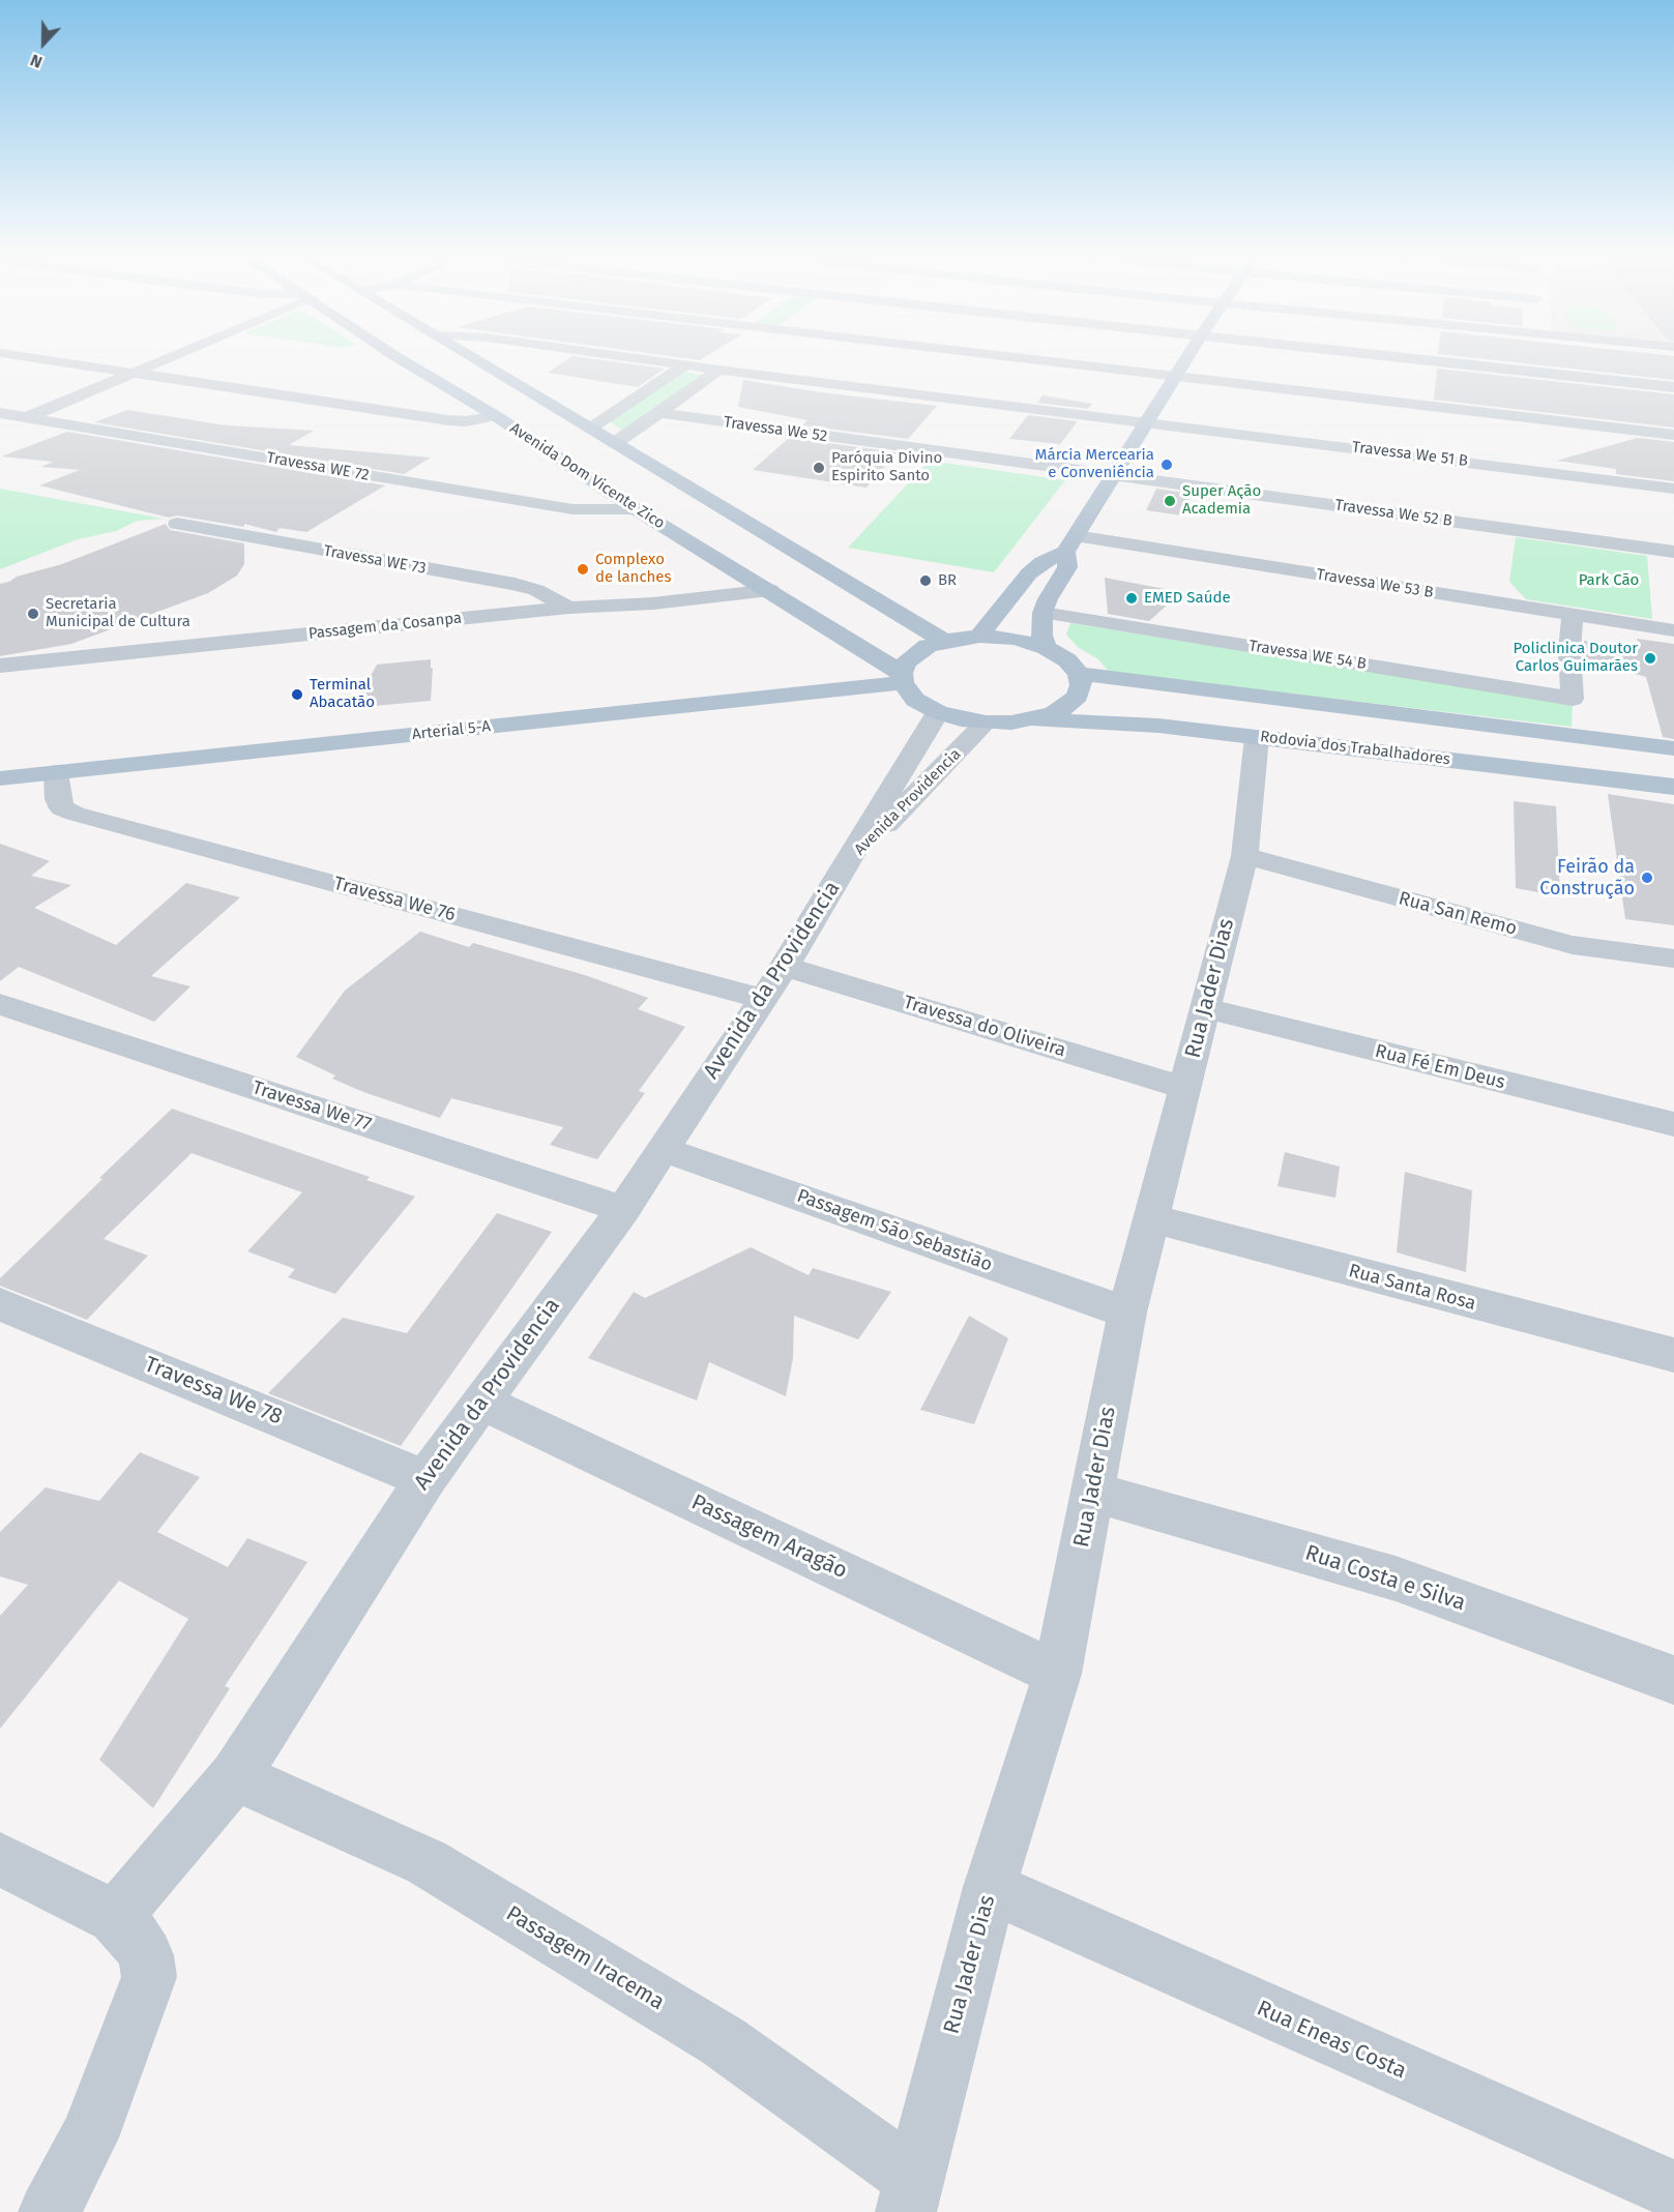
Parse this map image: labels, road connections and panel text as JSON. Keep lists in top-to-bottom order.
{
  "streets": {
    "main road": ["Avenida Dom Vicente Zico", "Arterial 5-A", "Rodovia dos Trabalhadores"],
    "street": [
      "Travessa We 52",
      "Travessa We 51 B",
      "Travessa WE 72",
      "Travessa We 52 B",
      "Travessa WE 73",
      "Travessa We 53 B",
      "Passagem da Cosanpa",
      "Travessa WE 54 B",
      "Avenida Providencia",
      "Travessa We 76",
      "Rua San Remo",
      "Avenida da Providencia",
      "Rua Jader Dias",
      "Travessa do Oliveira",
      "Rua Fé Em Deus",
      "Travessa We 77",
      "Passagem São Sebastião",
      "Rua Santa Rosa",
      "Travessa We 78",
      "Passagem Aragão",
      "Rua Costa e Silva",
      "Passagem Iracema",
      "Rua Eneas Costa"
    ]
  },
  "crossings": [
    ["Travessa We 52", "Travessa We 52 B"],
    ["Travessa WE 72", "Avenida Dom Vicente Zico"],
    ["Avenida Dom Vicente Zico", "Passagem da Cosanpa"],
    ["Avenida Dom Vicente Zico", "Arterial 5-A"],
    ["Avenida Dom Vicente Zico", "Avenida Providencia"],
    ["Travessa WE 73", "Passagem da Cosanpa"],
    ["Travessa We 53 B", "Travessa WE 54 B"],
    ["Arterial 5-A", "Travessa We 76"],
    ["Rodovia dos Trabalhadores", "Rua Jader Dias"],
    ["Avenida Providencia", "Avenida da Providencia"],
    ["Travessa We 76", "Avenida da Providencia"],
    ["Travessa We 76", "Travessa do Oliveira"],
    ["Rua San Remo", "Rua Jader Dias"],
    ["Avenida da Providencia", "Travessa do Oliveira"],
    ["Avenida da Providencia", "Travessa We 77"],
    ["Avenida da Providencia", "Passagem São Sebastião"],
    ["Avenida da Providencia", "Travessa We 78"],
    ["Avenida da Providencia", "Passagem Aragão"],
    ["Avenida da Providencia", "Passagem Iracema"],
    ["Rua Jader Dias", "Travessa do Oliveira"],
    ["Rua Jader Dias", "Rua Fé Em Deus"],
    ["Rua Jader Dias", "Passagem São Sebastião"],
    ["Rua Jader Dias", "Rua Santa Rosa"],
    ["Rua Jader Dias", "Passagem Aragão"],
    ["Rua Jader Dias", "Rua Costa e Silva"],
    ["Rua Jader Dias", "Passagem Iracema"],
    ["Rua Jader Dias", "Rua Eneas Costa"]
  ],
  "parks": ["Park Cão"],
  "places": [
    "Márcia Mercearia e Conveniência",
    "Paróquia Divino Espirito Santo",
    "Super Ação Academia",
    "Complexo de lanches",
    "BR",
    "EMED Saúde",
    "Secretaria Municipal de Cultura",
    "Policlinica Doutor Carlos Guimarães",
    "Terminal Abacatão",
    "Feirão da Construção"
  ],
  "north": "bottom"
}
